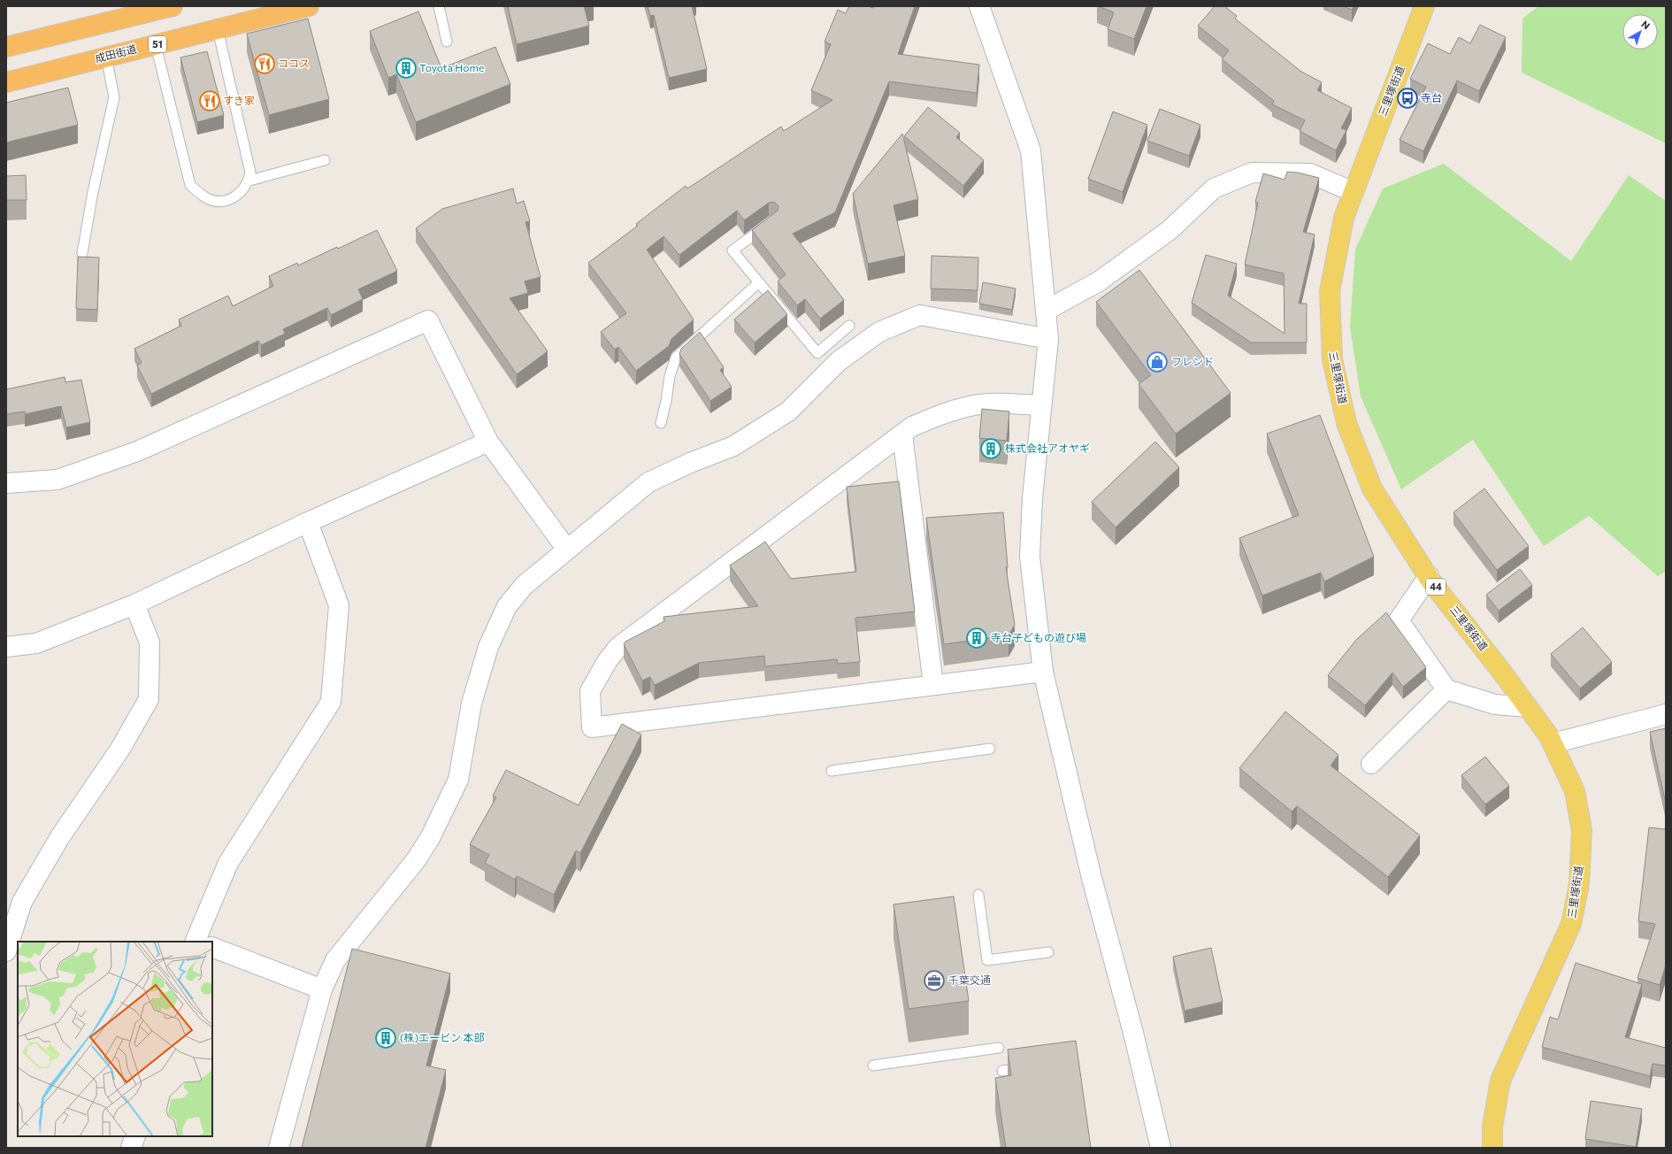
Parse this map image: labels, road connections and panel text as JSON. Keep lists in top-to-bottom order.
{
  "streets": {
    "highway": ["51", "成田街道"],
    "main road": ["三里塚街道", "44"]
  },
  "places": {
    "restaurant": ["ココス", "すき家"],
    "building": [
      "Toyota Home",
      "株式会社アオヤギ",
      "寺台子どもの遊び場",
      "(株)エービン 本部"
    ],
    "bus stop": ["寺台"],
    "shop": ["フレンド"],
    "office": ["千葉交通"]
  },
  "north": "top right"
}
